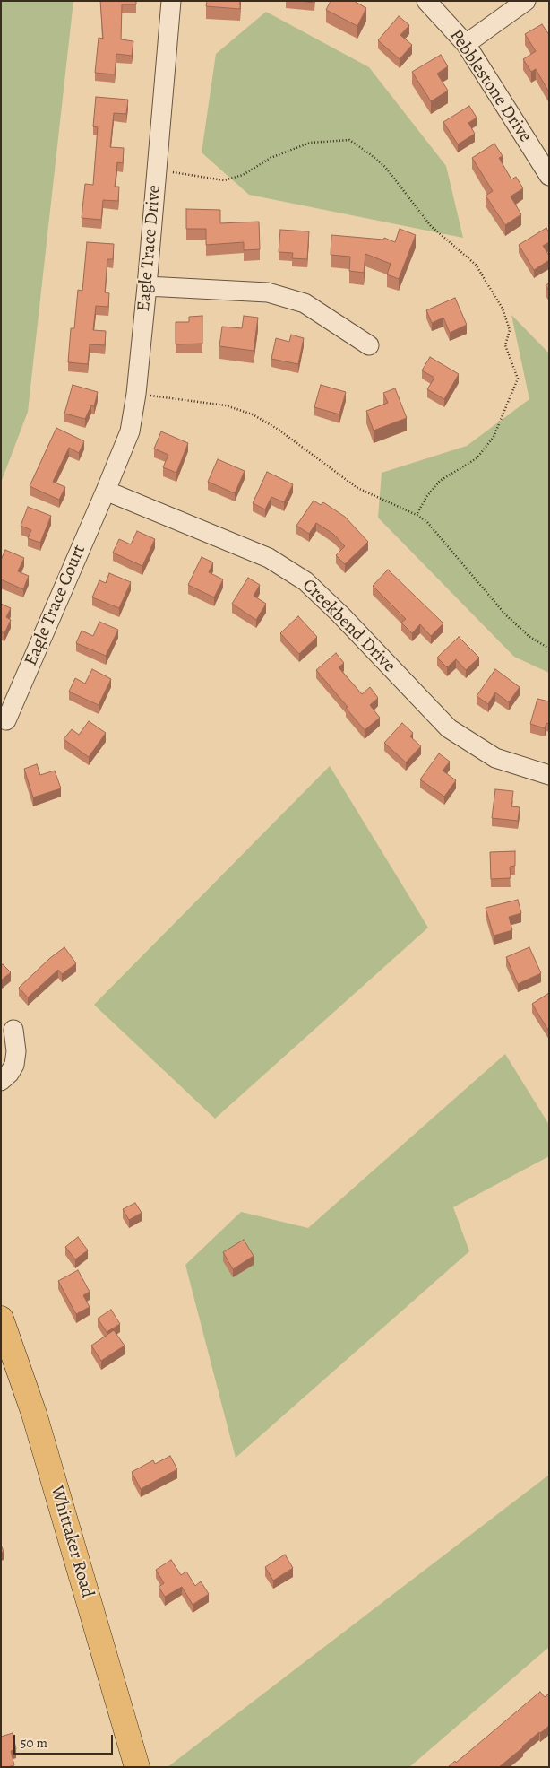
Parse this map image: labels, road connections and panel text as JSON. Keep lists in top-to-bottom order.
{
  "streets": {
    "main road": ["Whittaker Road"],
    "street": [
      "Pebblestone Drive",
      "Eagle Trace Drive",
      "Eagle Trace Court",
      "Creekbend Drive"
    ]
  },
  "crossings": [
    ["Eagle Trace Drive", "Eagle Trace Court"],
    ["Eagle Trace Drive", "Creekbend Drive"],
    ["Eagle Trace Court", "Creekbend Drive"]
  ],
  "scale_bar": "50 m"
}
